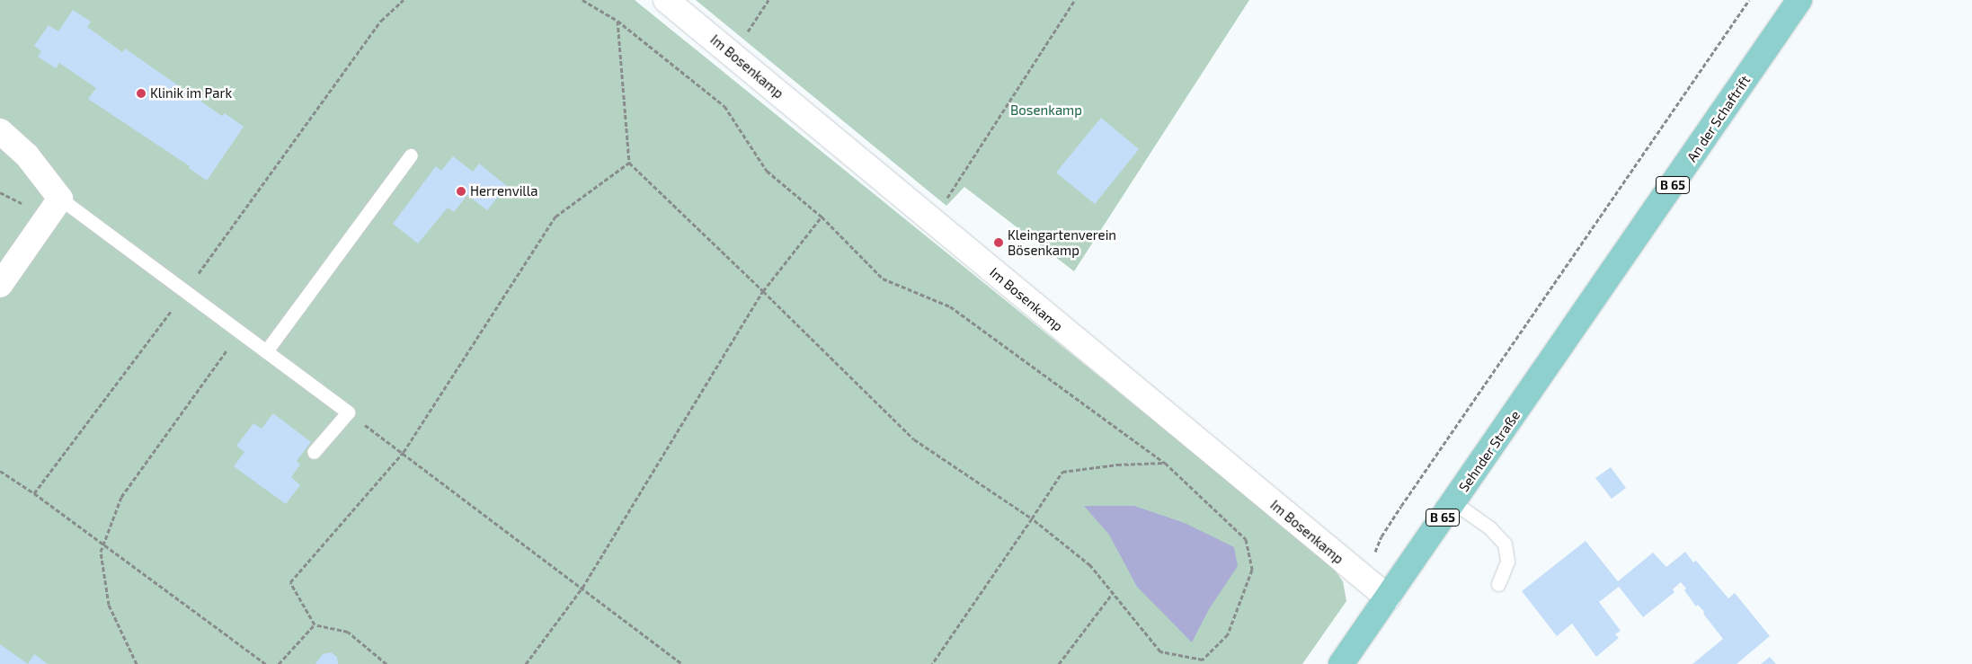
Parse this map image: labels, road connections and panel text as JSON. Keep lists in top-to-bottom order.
{
  "streets": {
    "main road": ["An der Schaftrift", "B 65", "Sehnder Straße"],
    "street": ["Im Bosenkamp"]
  },
  "crossings": [
    ["Im Bosenkamp", "Sehnder Straße"],
    ["An der Schaftrift", "Sehnder Straße"]
  ],
  "parks": ["Bosenkamp"],
  "places": ["Klinik im Park", "Herrenvilla", "Kleingartenverein Bösenkamp"]
}
